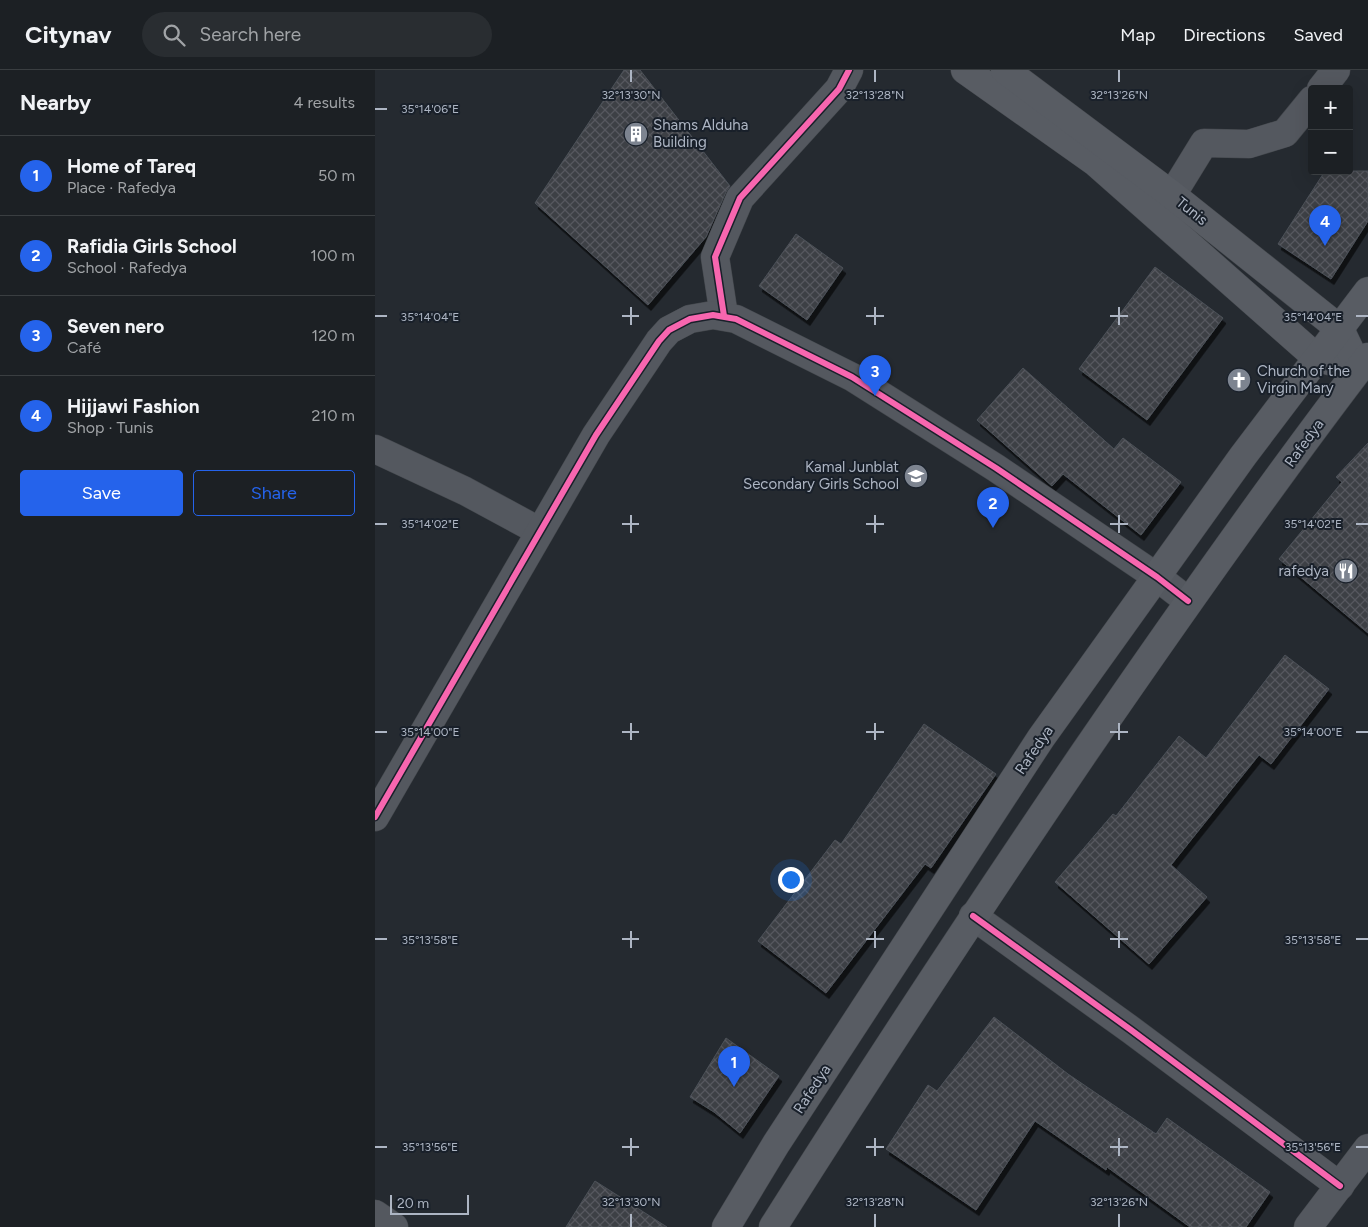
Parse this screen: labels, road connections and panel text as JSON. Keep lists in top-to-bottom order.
{
  "streets": {
    "main road": ["Tunis", "Rafedya"]
  },
  "crossings": [
    ["Tunis", "Rafedya"]
  ],
  "places": {
    "building": ["Shams Alduha Building"],
    "church": ["Church of the Virgin Mary"],
    "school or university": ["Kamal Junblat Secondary Girls School"],
    "restaurant": ["rafedya"]
  },
  "scale_bar": "20 m",
  "page": {
    "header": "Citynav",
    "search": "Search here",
    "nav": ["Map", "Directions", "Saved"],
    "heading": ["Nearby", "4 results"],
    "map_buttons": ["+", "−"],
    "list": [
      {
        "mark": "1",
        "name": "Home of Tareq",
        "note": "Place · Rafedya",
        "value": "50 m"
      },
      {
        "mark": "2",
        "name": "Rafidia Girls School",
        "note": "School · Rafedya",
        "value": "100 m"
      },
      {
        "mark": "3",
        "name": "Seven nero",
        "note": "Café",
        "value": "120 m"
      },
      {
        "mark": "4",
        "name": "Hijjawi Fashion",
        "note": "Shop · Tunis",
        "value": "210 m"
      }
    ],
    "pins": [
      "4",
      "3",
      "2",
      "1"
    ],
    "buttons": ["Save", "Share"],
    "scale": "20 m"
  },
  "coordinates": [
    "32°13'30\"N",
    "32°13'28\"N",
    "32°13'26\"N",
    "35°14'06\"E",
    "35°14'04\"E",
    "35°14'02\"E",
    "35°14'00\"E",
    "35°13'58\"E",
    "35°13'56\"E"
  ]
}
